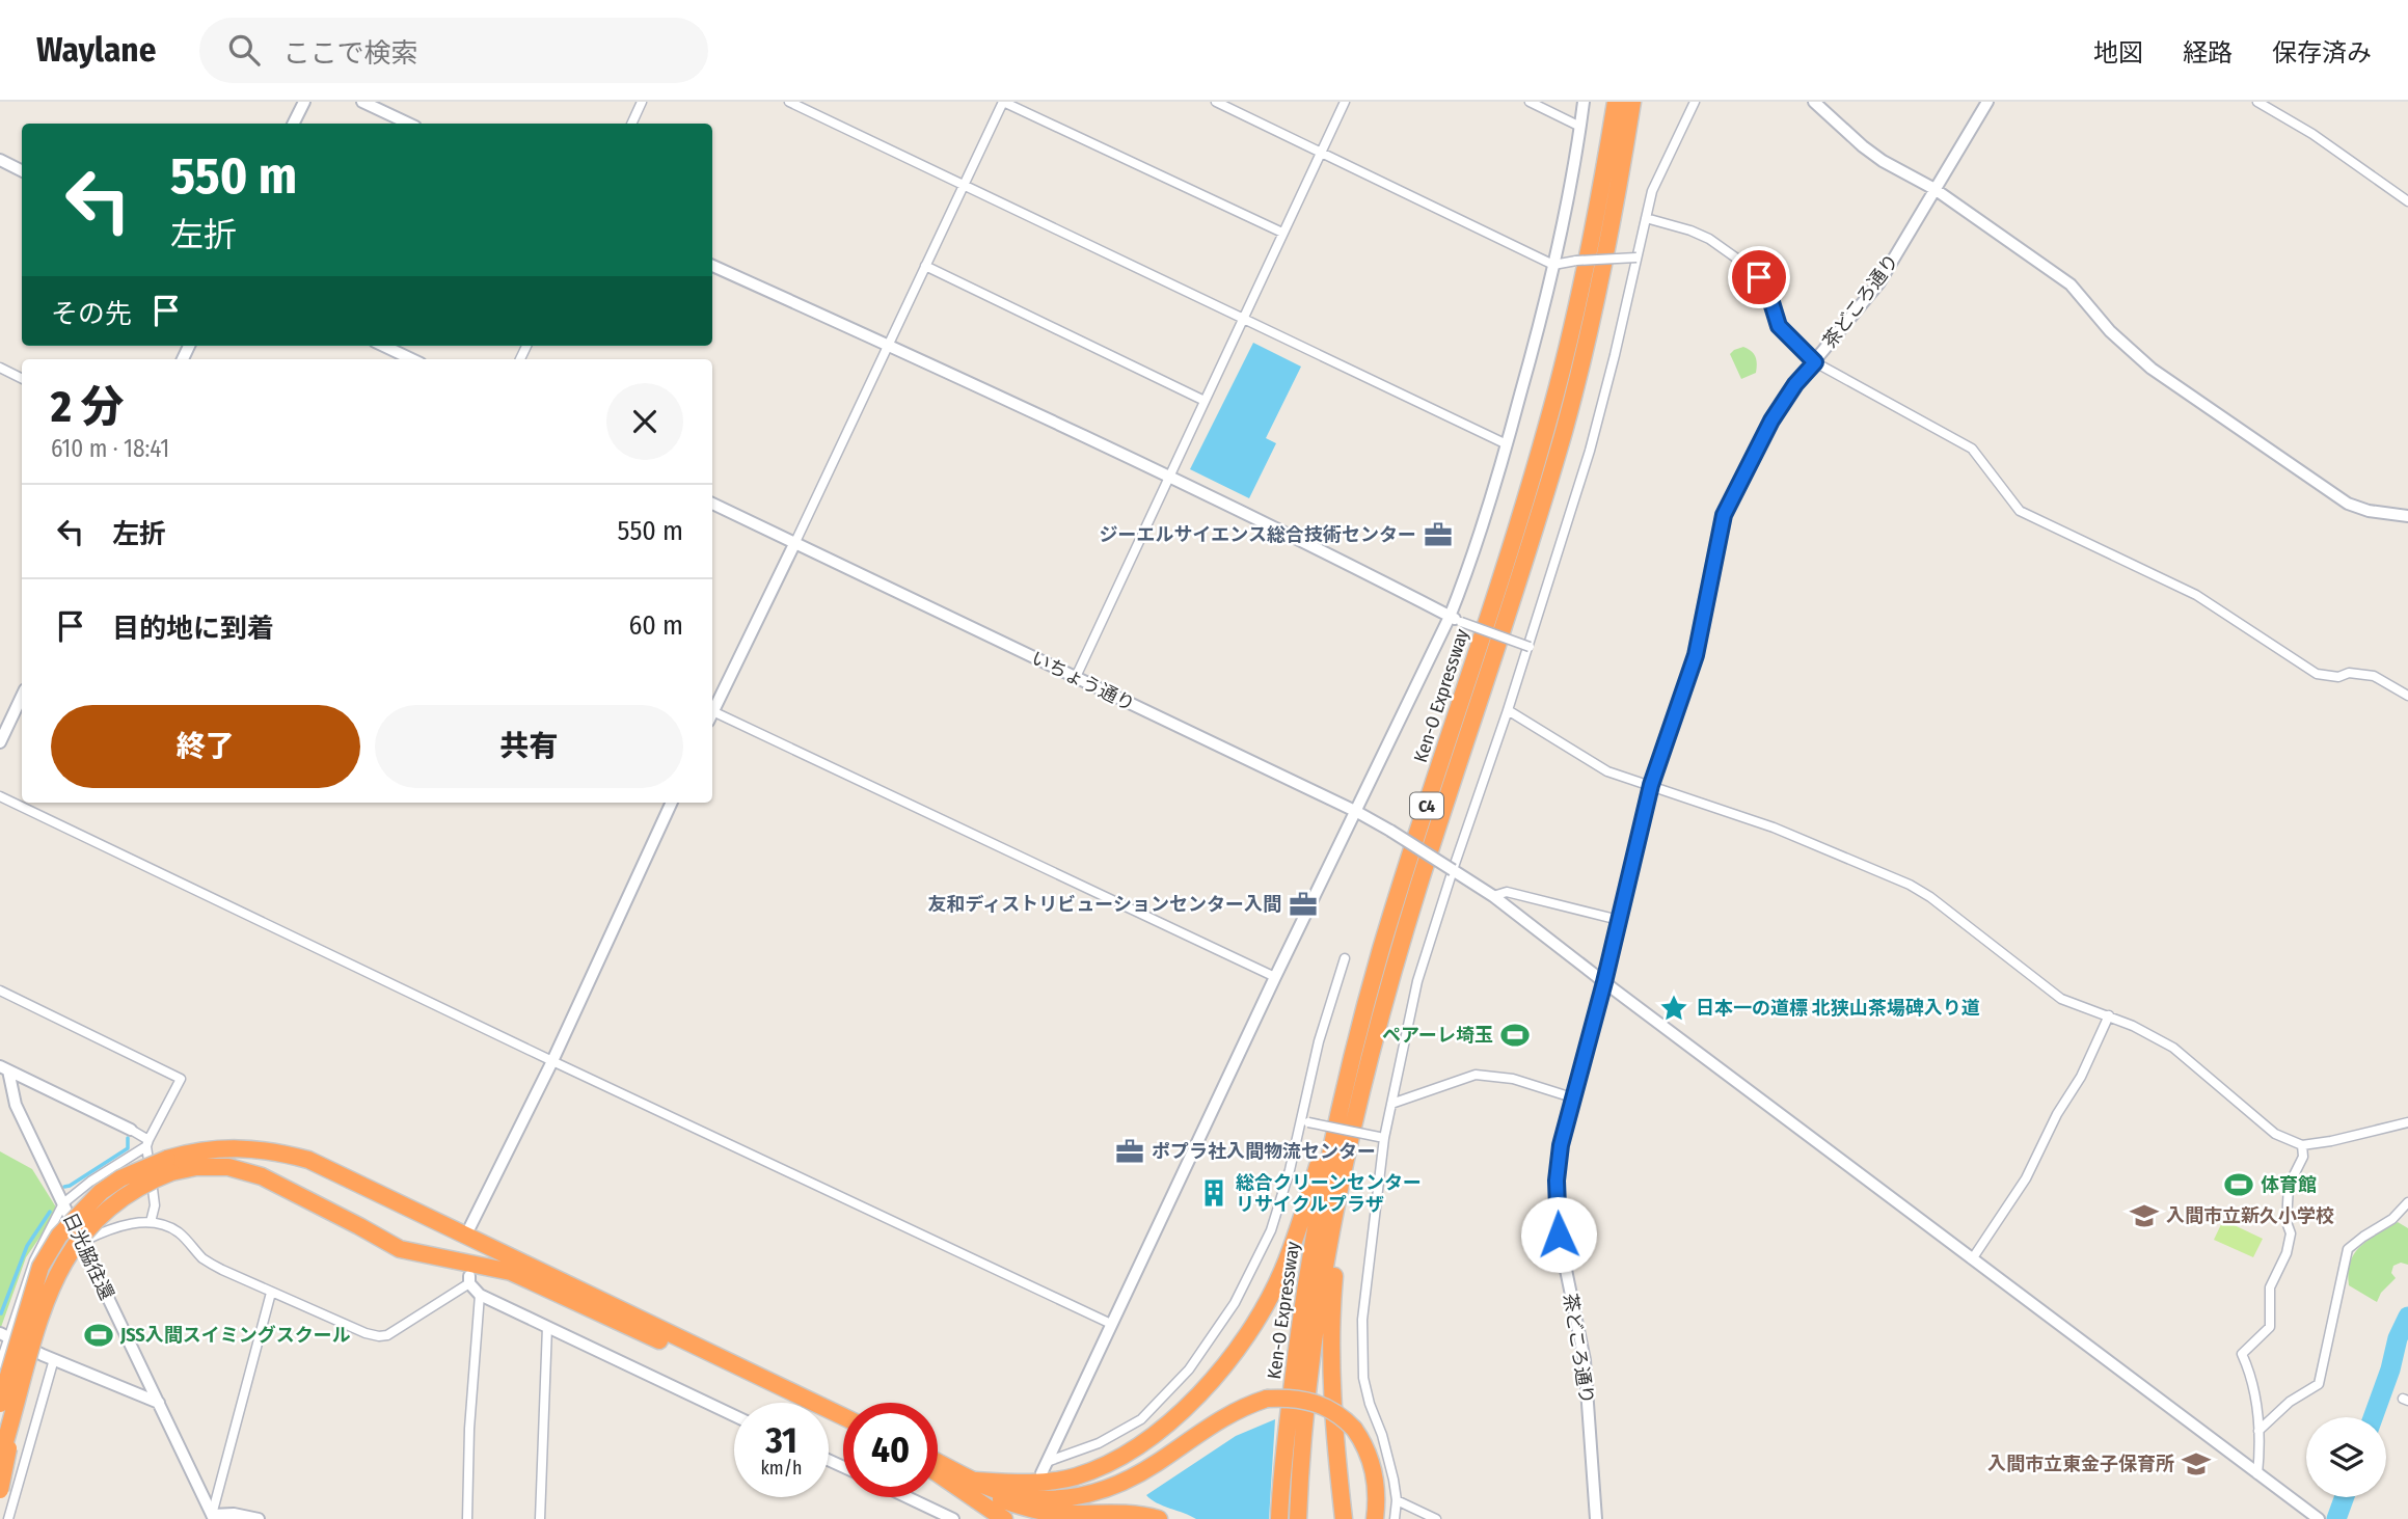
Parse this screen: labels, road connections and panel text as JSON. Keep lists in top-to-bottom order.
{
  "streets": {
    "highway": ["Ken-O Expressway", "C4"],
    "street": ["茶どころ通り", "いちょう通り", "日光脇往還"]
  },
  "crossings": [
    ["茶どころ通り", "いちょう通り"]
  ],
  "places": {
    "office": ["ジーエルサイエンス総合技術センター", "友和ディストリビューションセンター入間", "ポプラ社入間物流センター"],
    "place": ["日本一の道標 北狭山茶場碑入り道"],
    "sports": ["ペアーレ埼玉", "体育館", "JSS入間スイミングスクール"],
    "building": ["総合クリーンセンター リサイクルプラザ"],
    "school or university": ["入間市立新久小学校", "入間市立東金子保育所"]
  },
  "page": {
    "header": "Waylane",
    "search": "ここで検索",
    "nav": ["地図", "経路", "保存済み"],
    "turn": ["550 m", "左折"],
    "then": "その先",
    "heading": ["2 分", "610 m · 18:41"],
    "list": [
      {
        "name": "左折",
        "value": "550 m"
      },
      {
        "name": "目的地に到着",
        "value": "60 m"
      }
    ],
    "buttons": ["終了", "共有"],
    "speed": "31 km/h",
    "limit": "40"
  }
}
